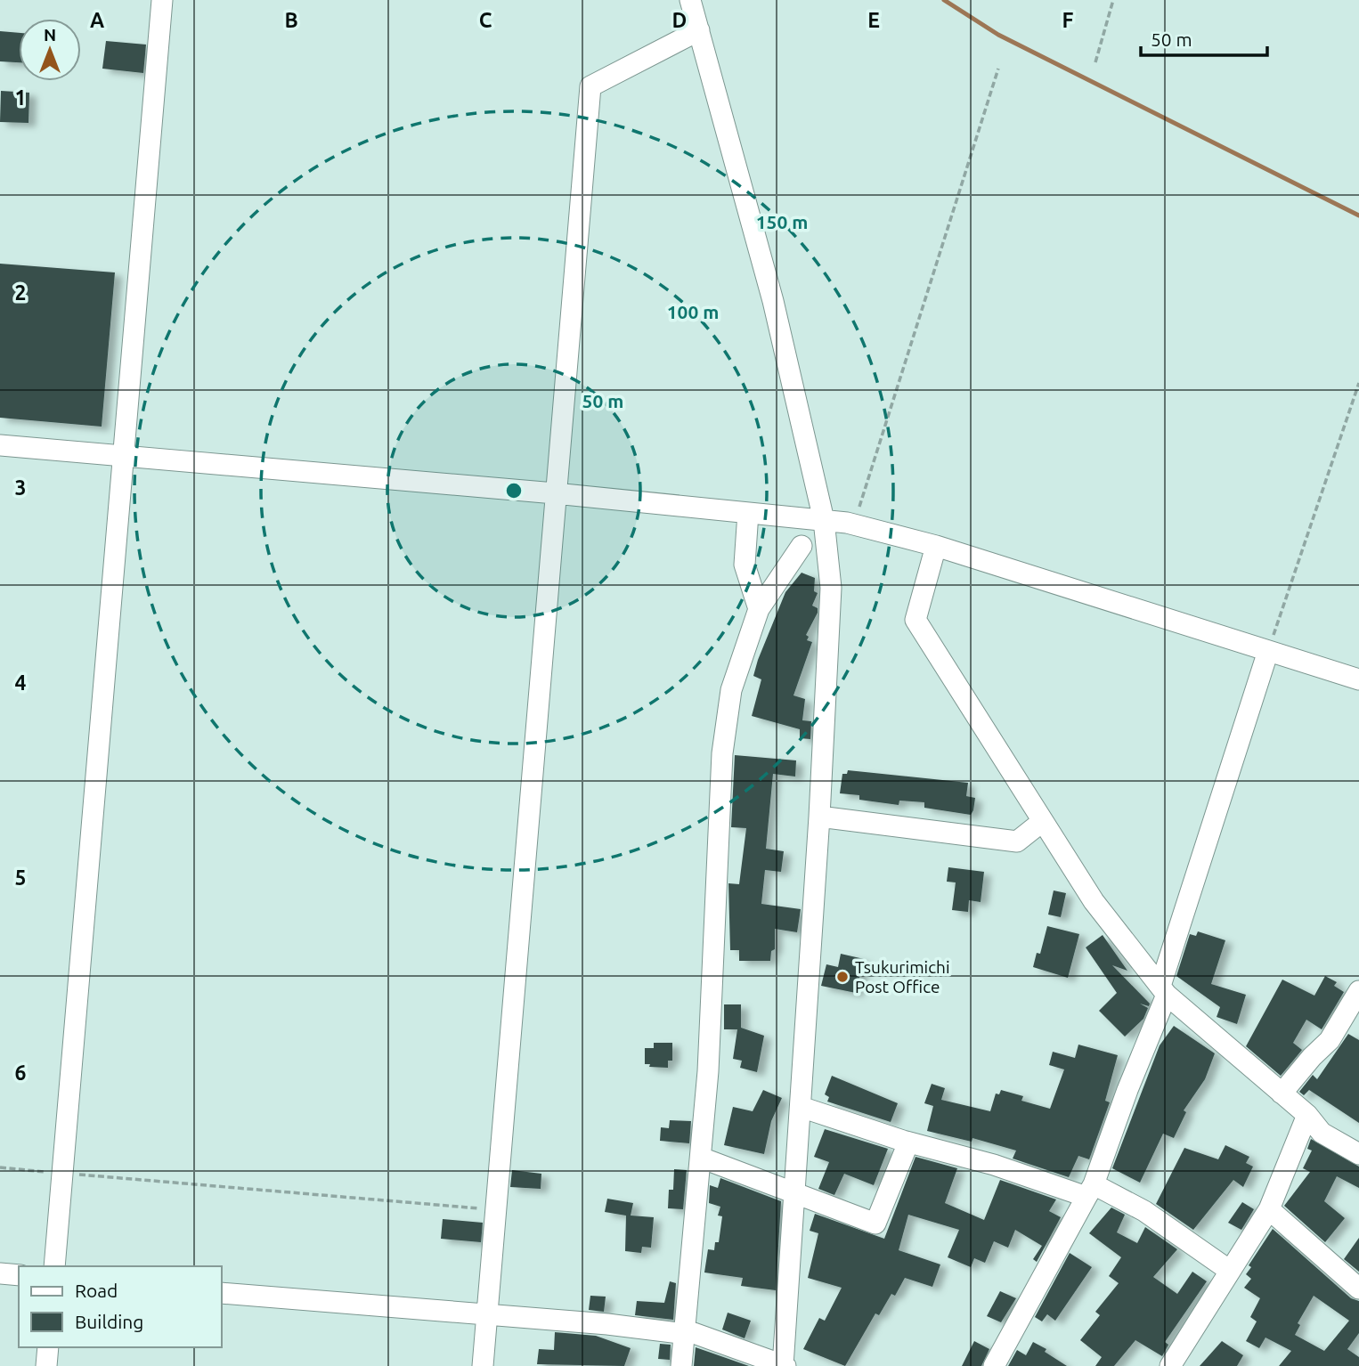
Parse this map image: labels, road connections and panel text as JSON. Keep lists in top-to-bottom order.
{
  "places": ["Tsukurimichi Post Office"],
  "legend": ["Road", "Building"],
  "scale_bar": "50 m",
  "north": "top",
  "grid": {
    "columns": [
      "A",
      "B",
      "C",
      "D",
      "E",
      "F"
    ],
    "rows": [
      "1",
      "2",
      "3",
      "4",
      "5",
      "6"
    ]
  },
  "rings": ["150 m", "100 m", "50 m"]
}
